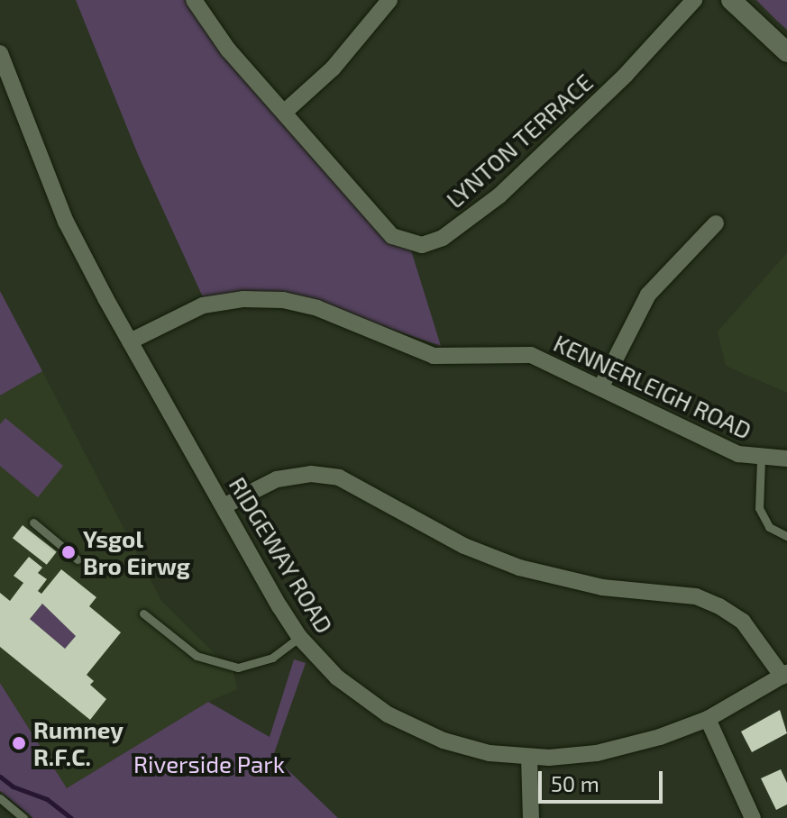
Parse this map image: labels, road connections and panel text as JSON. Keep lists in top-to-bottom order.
{
  "streets": {
    "street": ["LYNTON TERRACE", "KENNERLEIGH ROAD", "RIDGEWAY ROAD"]
  },
  "crossings": [
    ["KENNERLEIGH ROAD", "RIDGEWAY ROAD"]
  ],
  "parks": ["Riverside Park"],
  "places": ["Ysgol Bro Eirwg", "Rumney R.F.C."],
  "scale_bar": "50 m"
}
